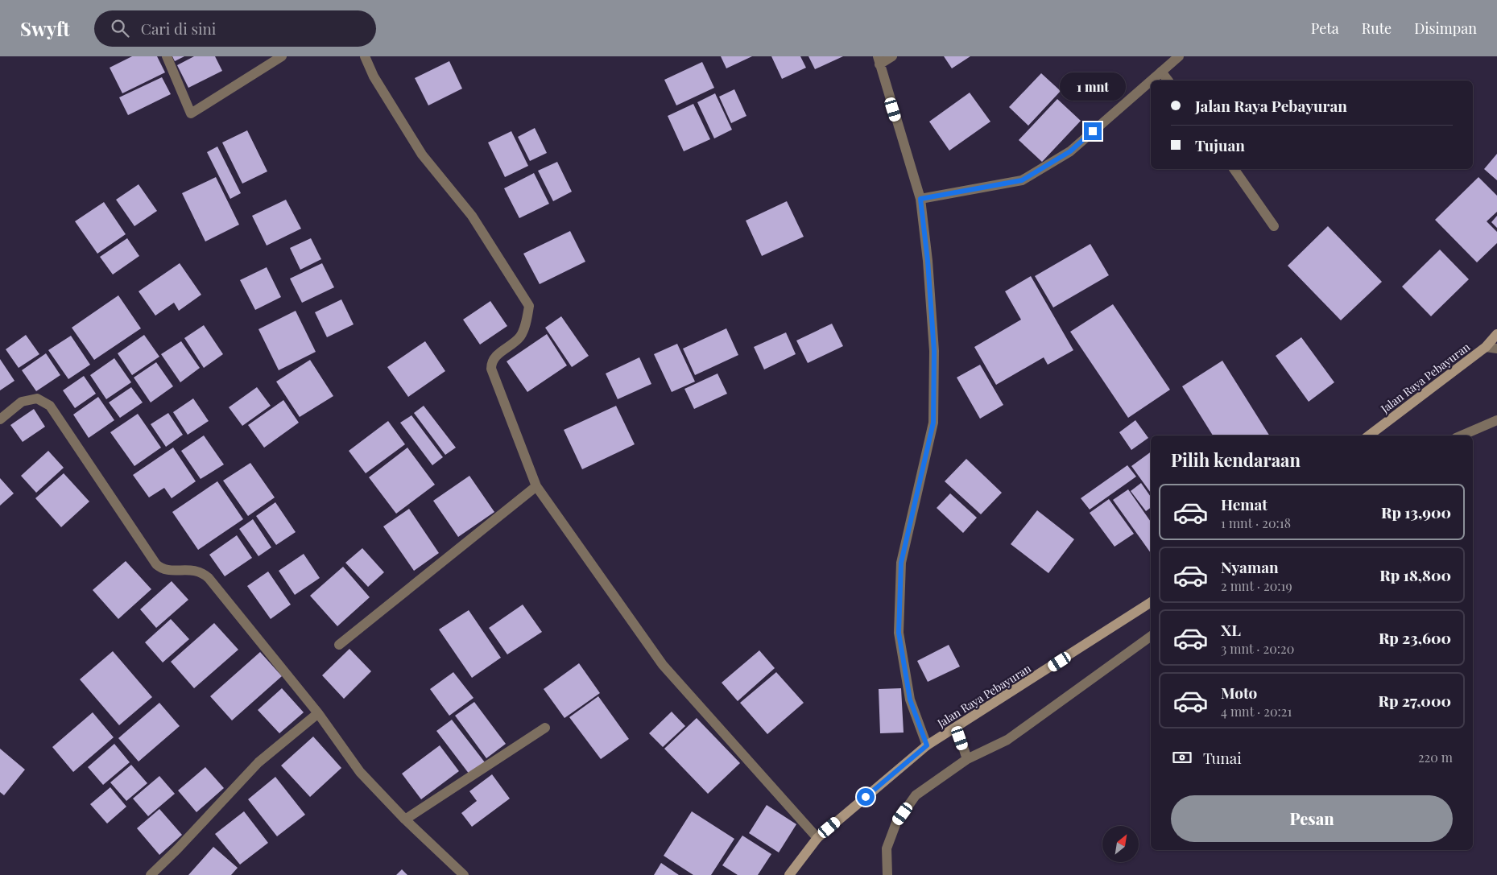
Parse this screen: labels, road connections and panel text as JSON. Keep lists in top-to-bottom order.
{
  "streets": {
    "main road": ["Jalan Raya Pebayuran"]
  },
  "north": "top right",
  "page": {
    "header": "Swyft",
    "search": "Cari di sini",
    "nav": ["Peta", "Rute", "Disimpan"],
    "bubble": "1 mnt",
    "banner": ["Jalan Raya Pebayuran", "Tujuan"],
    "heading": "Pilih kendaraan",
    "list": [
      {
        "name": "Hemat",
        "note": "1 mnt · 20:18",
        "value": "Rp 13,900"
      },
      {
        "name": "Nyaman",
        "note": "2 mnt · 20:19",
        "value": "Rp 18,800"
      },
      {
        "name": "XL",
        "note": "3 mnt · 20:20",
        "value": "Rp 23,600"
      },
      {
        "name": "Moto",
        "note": "4 mnt · 20:21",
        "value": "Rp 27,000"
      }
    ],
    "pay": ["Tunai", "220 m"],
    "buttons": "Pesan"
  }
}
